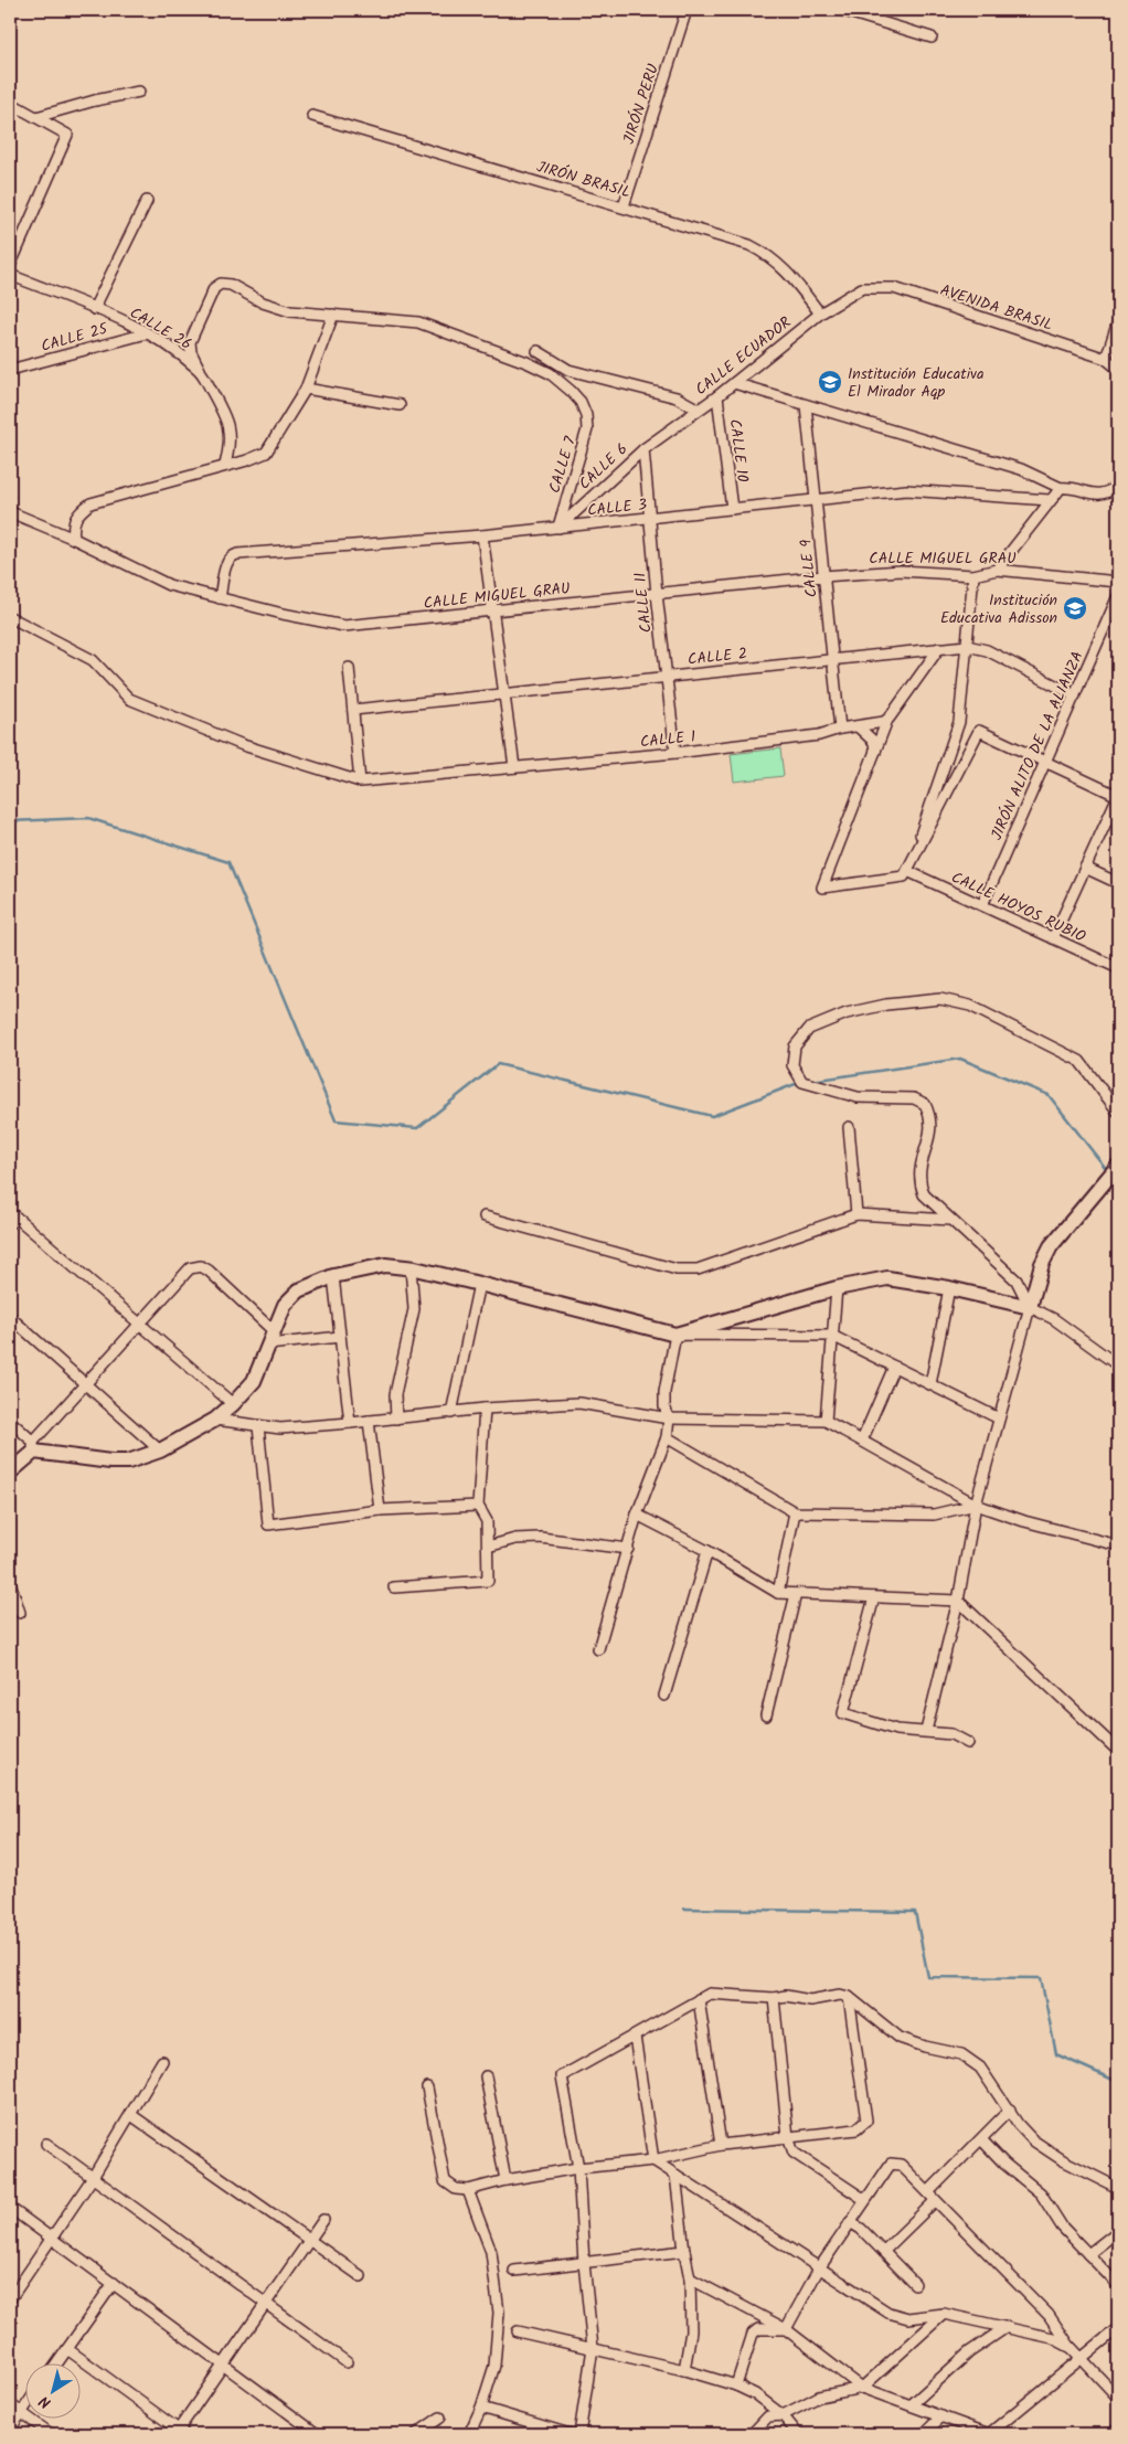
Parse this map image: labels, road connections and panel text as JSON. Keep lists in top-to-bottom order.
{
  "streets": {
    "street": [
      "JIRÓN PERU",
      "JIRÓN BRASIL",
      "AVENIDA BRASIL",
      "CALLE 26",
      "CALLE 25",
      "CALLE ECUADOR",
      "CALLE 10",
      "CALLE 7",
      "CALLE 6",
      "CALLE 3",
      "CALLE MIGUEL GRAU",
      "CALLE 9",
      "CALLE 11",
      "CALLE 2",
      "CALLE 1",
      "JIRÓN ALITO DE LA ALIANZA",
      "CALLE HOYOS RUBIO"
    ]
  },
  "crossings": [
    ["JIRÓN PERU", "JIRÓN BRASIL"],
    ["JIRÓN BRASIL", "CALLE ECUADOR"],
    ["AVENIDA BRASIL", "CALLE ECUADOR"],
    ["CALLE 26", "CALLE 25"],
    ["CALLE 26", "CALLE 7"],
    ["CALLE ECUADOR", "CALLE 10"],
    ["CALLE ECUADOR", "CALLE 6"],
    ["CALLE ECUADOR", "CALLE 11"],
    ["CALLE 10", "CALLE 3"],
    ["CALLE 7", "CALLE 6"],
    ["CALLE 7", "CALLE 3"],
    ["CALLE 6", "CALLE 3"],
    ["CALLE 6", "CALLE 11"],
    ["CALLE 3", "CALLE MIGUEL GRAU"],
    ["CALLE 3", "CALLE 9"],
    ["CALLE 3", "CALLE 11"],
    ["CALLE MIGUEL GRAU", "CALLE 9"],
    ["CALLE MIGUEL GRAU", "CALLE 11"],
    ["CALLE 9", "CALLE 2"],
    ["CALLE 9", "CALLE 1"],
    ["CALLE 11", "CALLE 2"],
    ["CALLE 11", "CALLE 1"],
    ["CALLE 2", "JIRÓN ALITO DE LA ALIANZA"],
    ["JIRÓN ALITO DE LA ALIANZA", "CALLE HOYOS RUBIO"]
  ],
  "places": {
    "school or university": ["Institución Educativa El Mirador Aqp", "Institución Educativa Adisson"]
  },
  "north": "bottom left"
}
